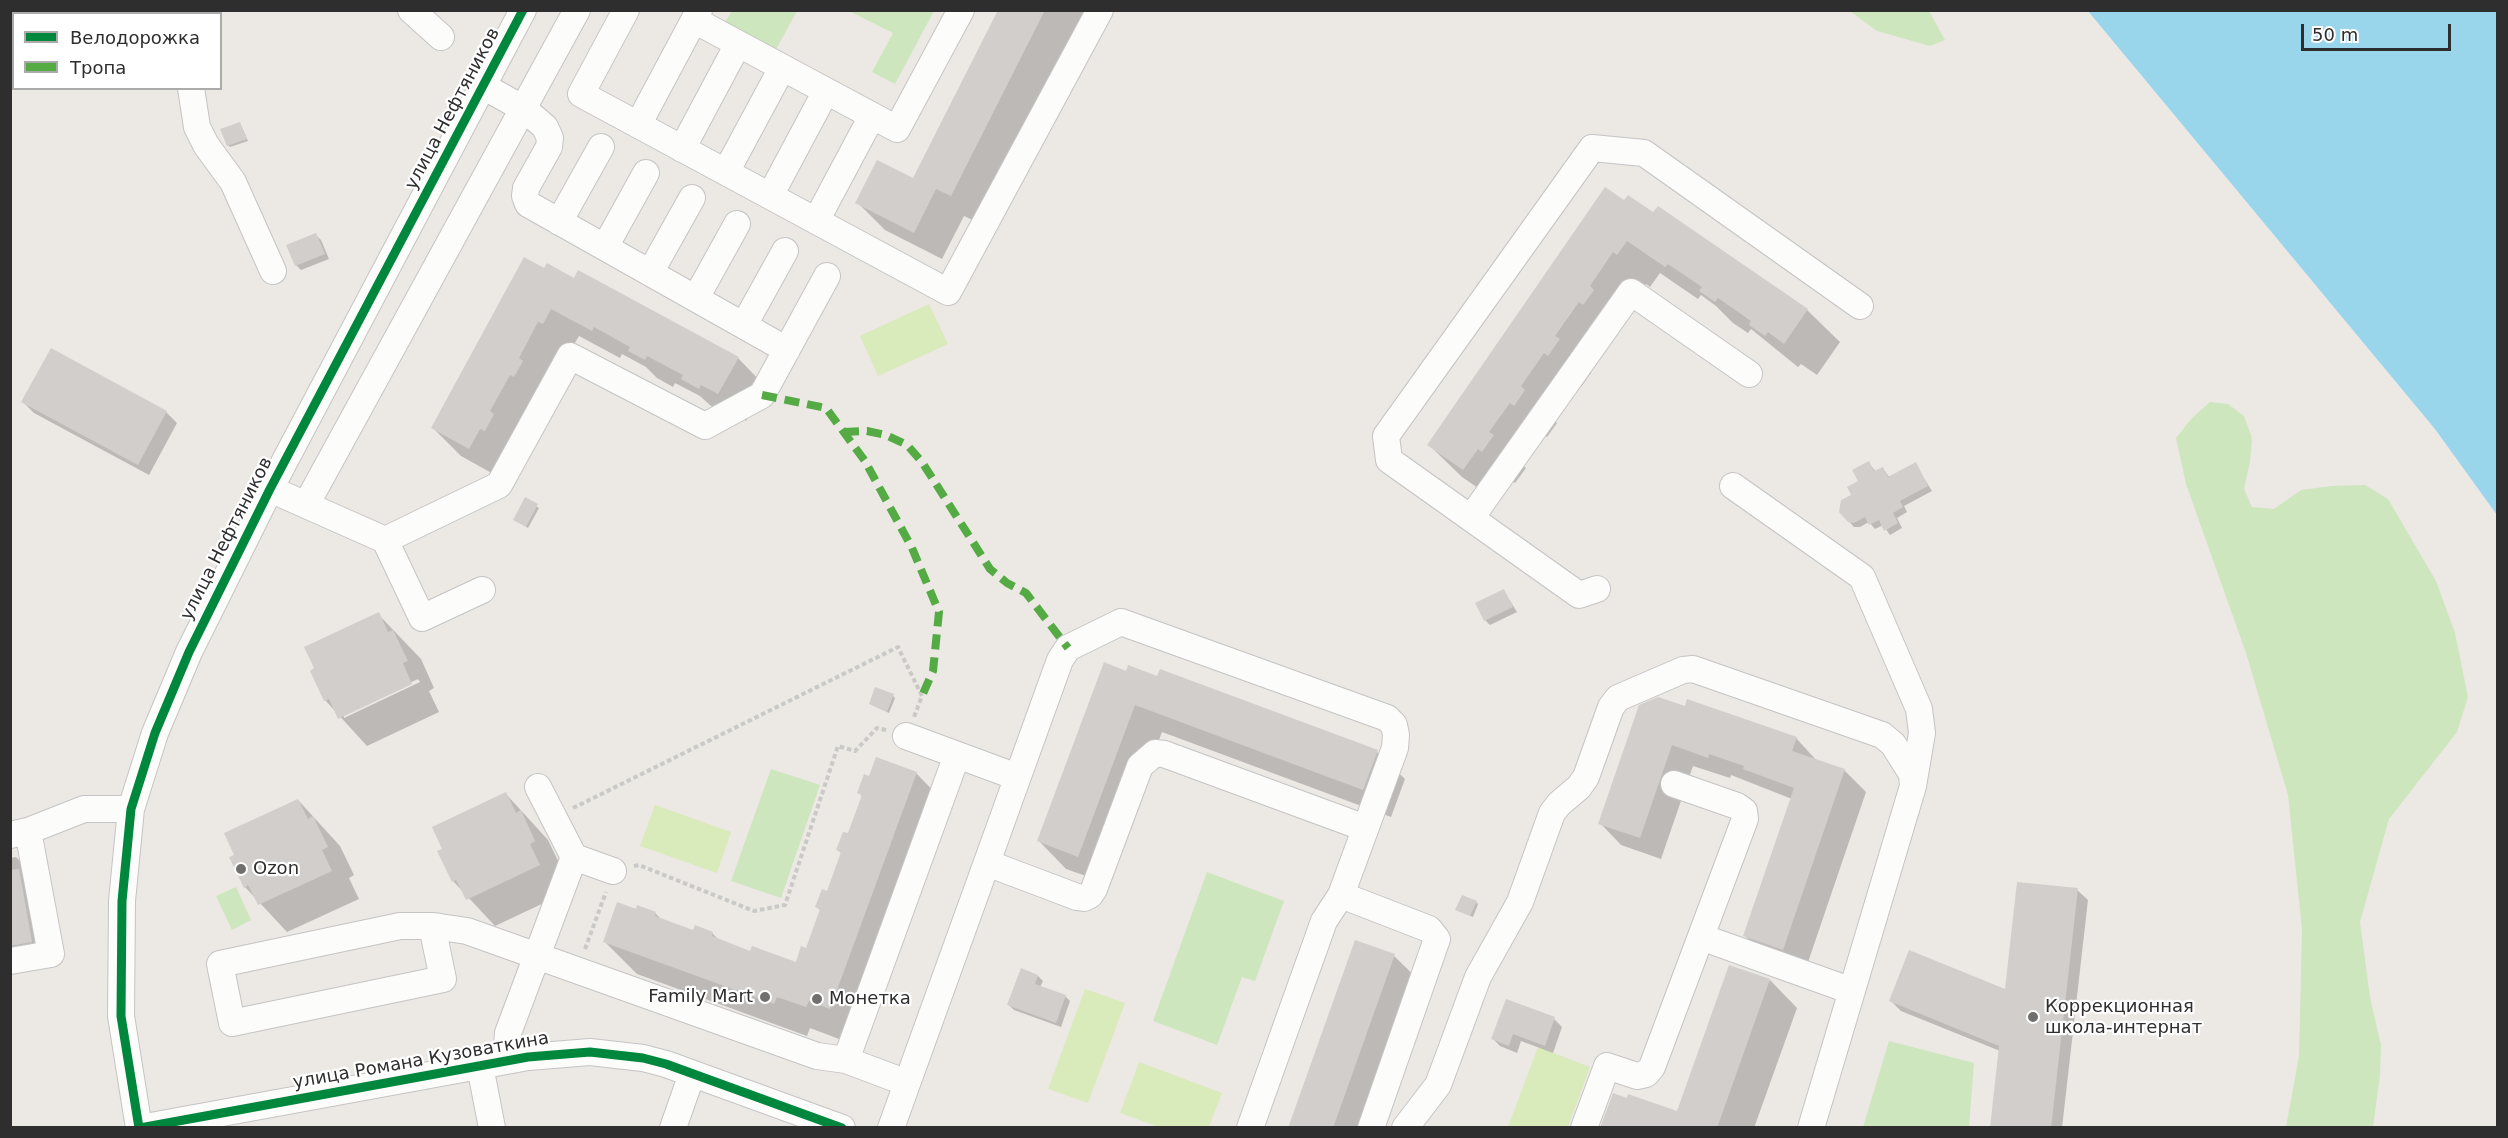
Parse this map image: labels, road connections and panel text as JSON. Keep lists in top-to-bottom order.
{
  "streets": {
    "street": ["улица Нефтяников", "улица Романа Кузоваткина"]
  },
  "crossings": [
    ["улица Нефтяников", "улица Романа Кузоваткина"]
  ],
  "places": [
    "Ozon",
    "Family Mart",
    "Монетка",
    "Коррекционная школа-интернат"
  ],
  "legend": ["Велодорожка", "Тропа"],
  "scale_bar": "50 m"
}
